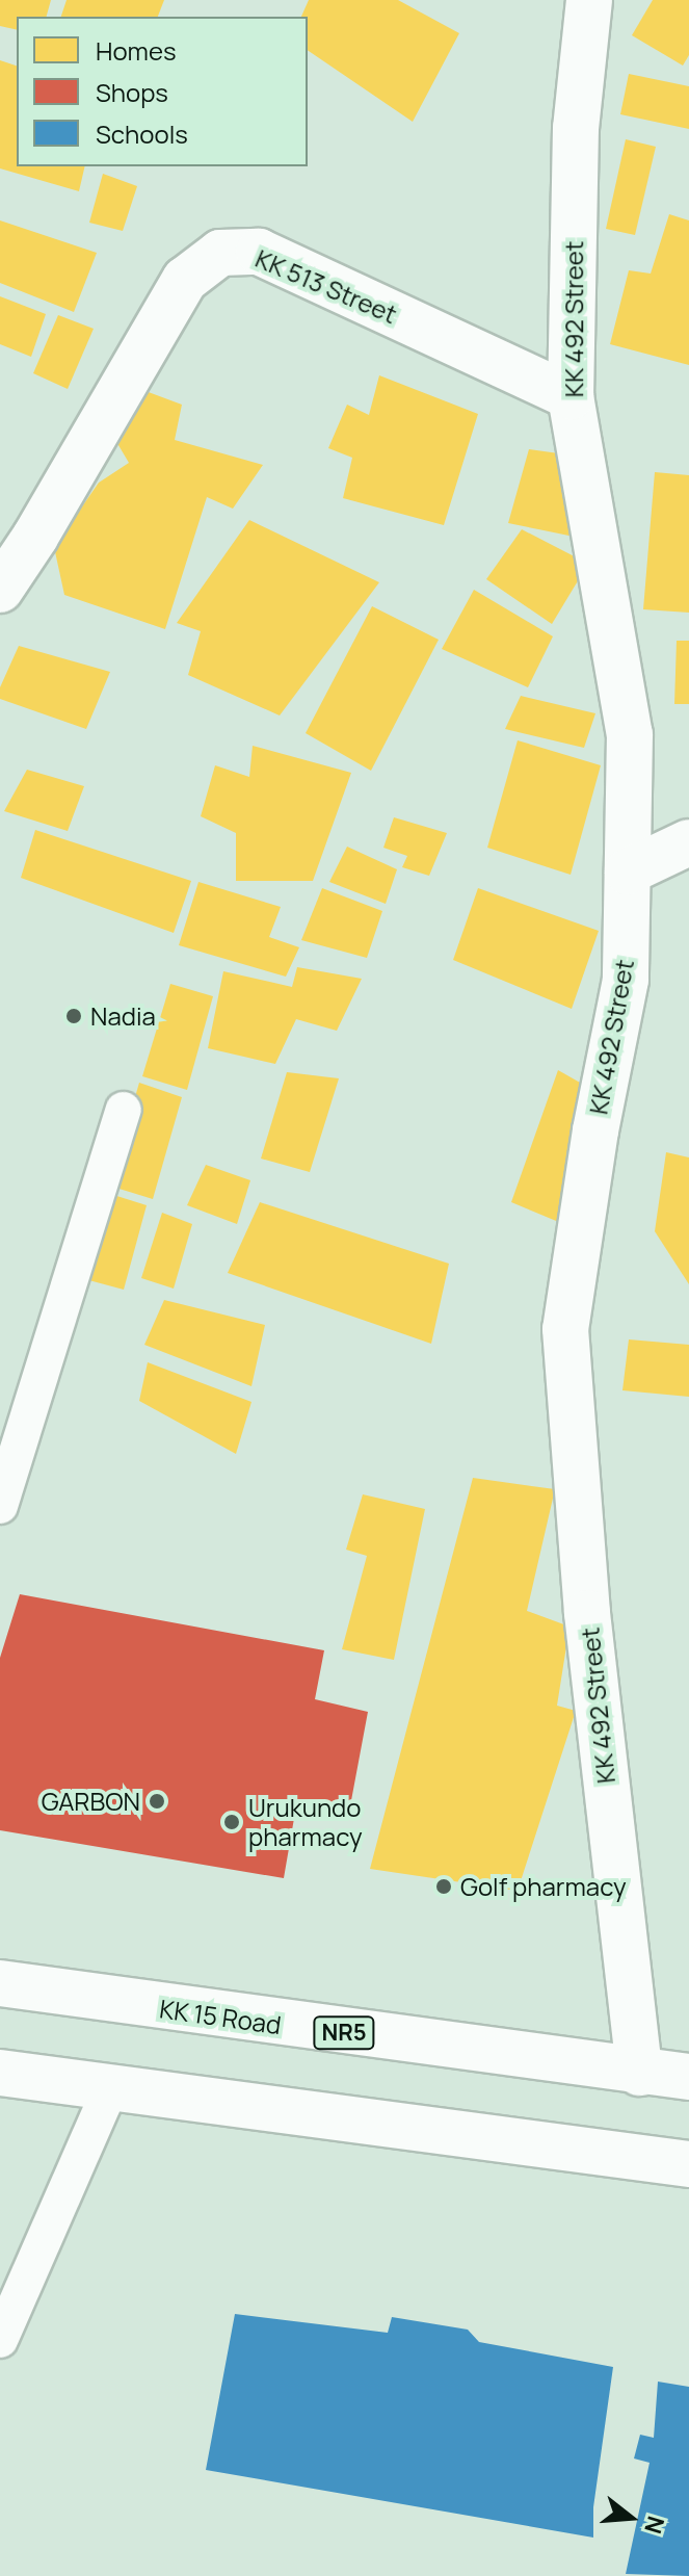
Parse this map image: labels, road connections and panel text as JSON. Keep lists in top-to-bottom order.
{
  "streets": {
    "main road": [
      "KK 513 Street",
      "KK 492 Street",
      "KK 15 Road",
      "NR5"
    ]
  },
  "crossings": [
    ["KK 513 Street", "KK 492 Street"],
    ["KK 492 Street", "KK 15 Road"]
  ],
  "places": [
    "Nadia",
    "GARBON",
    "Urukundo pharmacy",
    "Golf pharmacy"
  ],
  "legend": ["Homes", "Shops", "Schools"],
  "north": "right"
}
